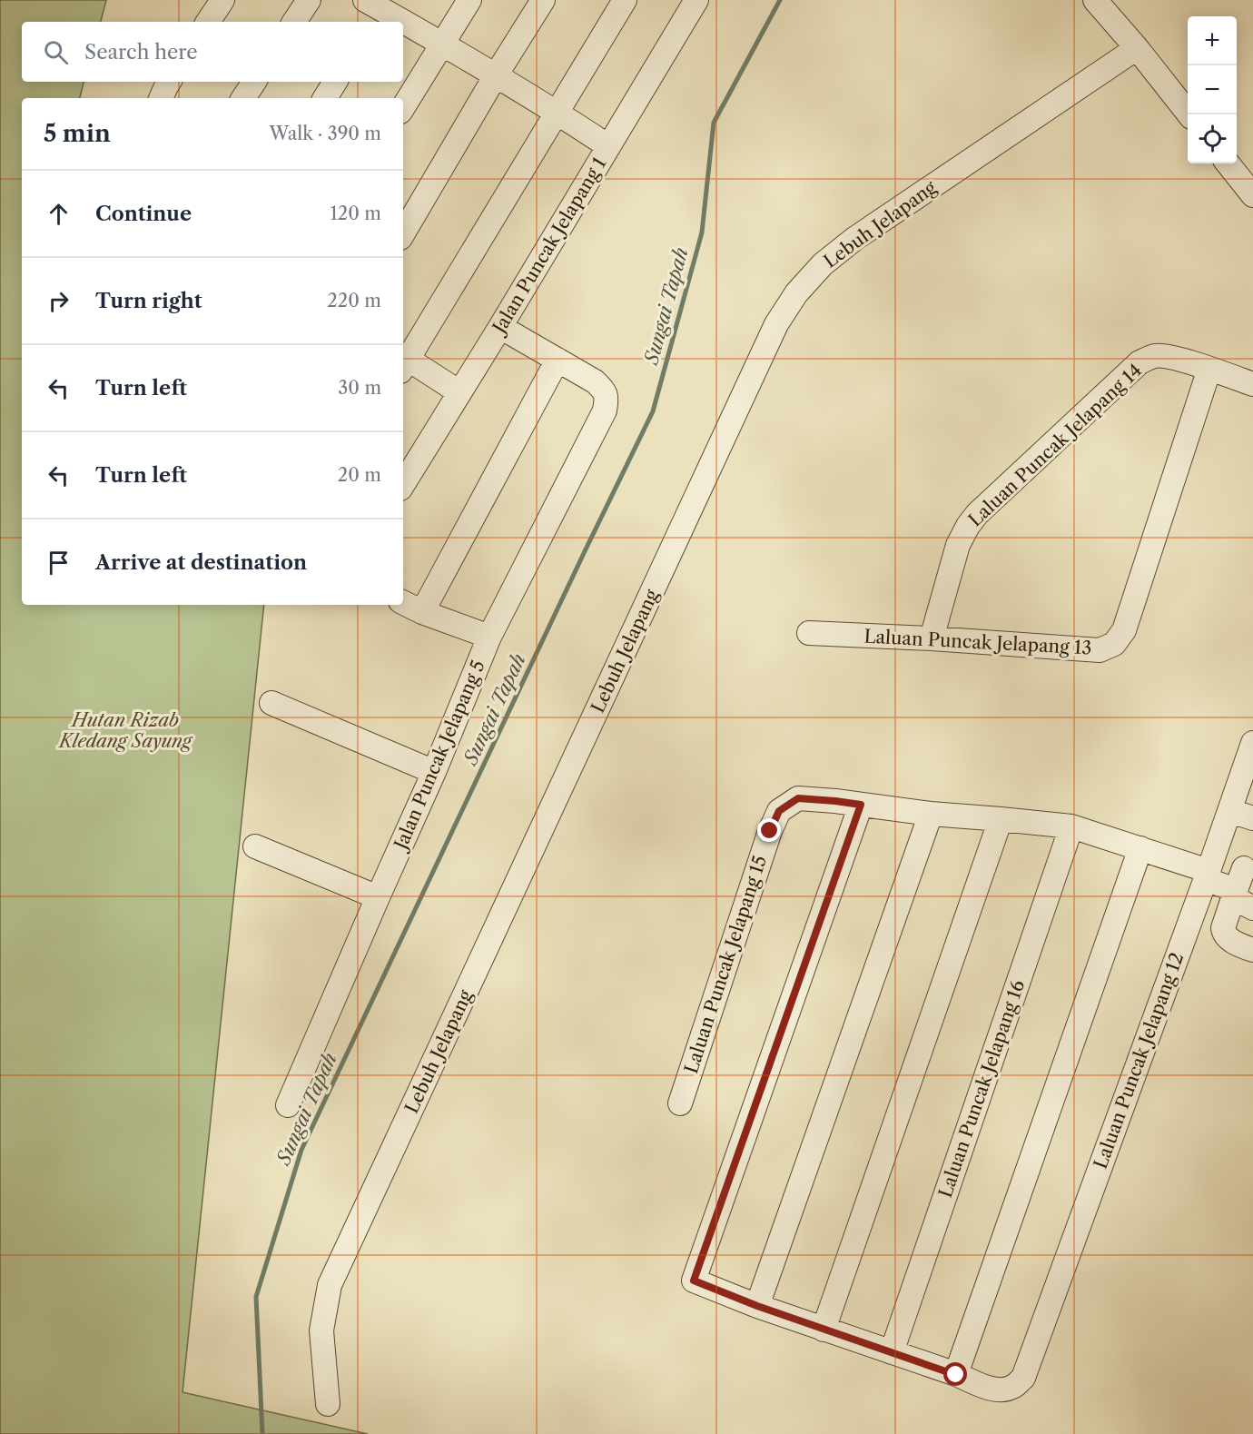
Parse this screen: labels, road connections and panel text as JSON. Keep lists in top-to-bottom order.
{
  "streets": {
    "street": [
      "Lebuh Jelapang",
      "Jalan Puncak Jelapang 1",
      "Laluan Puncak Jelapang 14",
      "Laluan Puncak Jelapang 13",
      "Jalan Puncak Jelapang 5",
      "Laluan Puncak Jelapang 15",
      "Laluan Puncak Jelapang 12",
      "Laluan Puncak Jelapang 16"
    ]
  },
  "crossings": [
    ["Laluan Puncak Jelapang 14", "Laluan Puncak Jelapang 13"],
    ["Laluan Puncak Jelapang 15", "Laluan Puncak Jelapang 12"],
    ["Laluan Puncak Jelapang 15", "Laluan Puncak Jelapang 16"]
  ],
  "water": ["Sungai Tapah"],
  "parks": ["Hutan Rizab Kledang Sayung"],
  "page": {
    "map_buttons": ["+", "−"],
    "search": "Search here",
    "heading": ["5 min", "Walk · 390 m"],
    "list": [
      ["Continue", "120 m"],
      ["Turn right", "220 m"],
      ["Turn left", "30 m"],
      ["Turn left", "20 m"],
      "Arrive at destination"
    ]
  }
}
